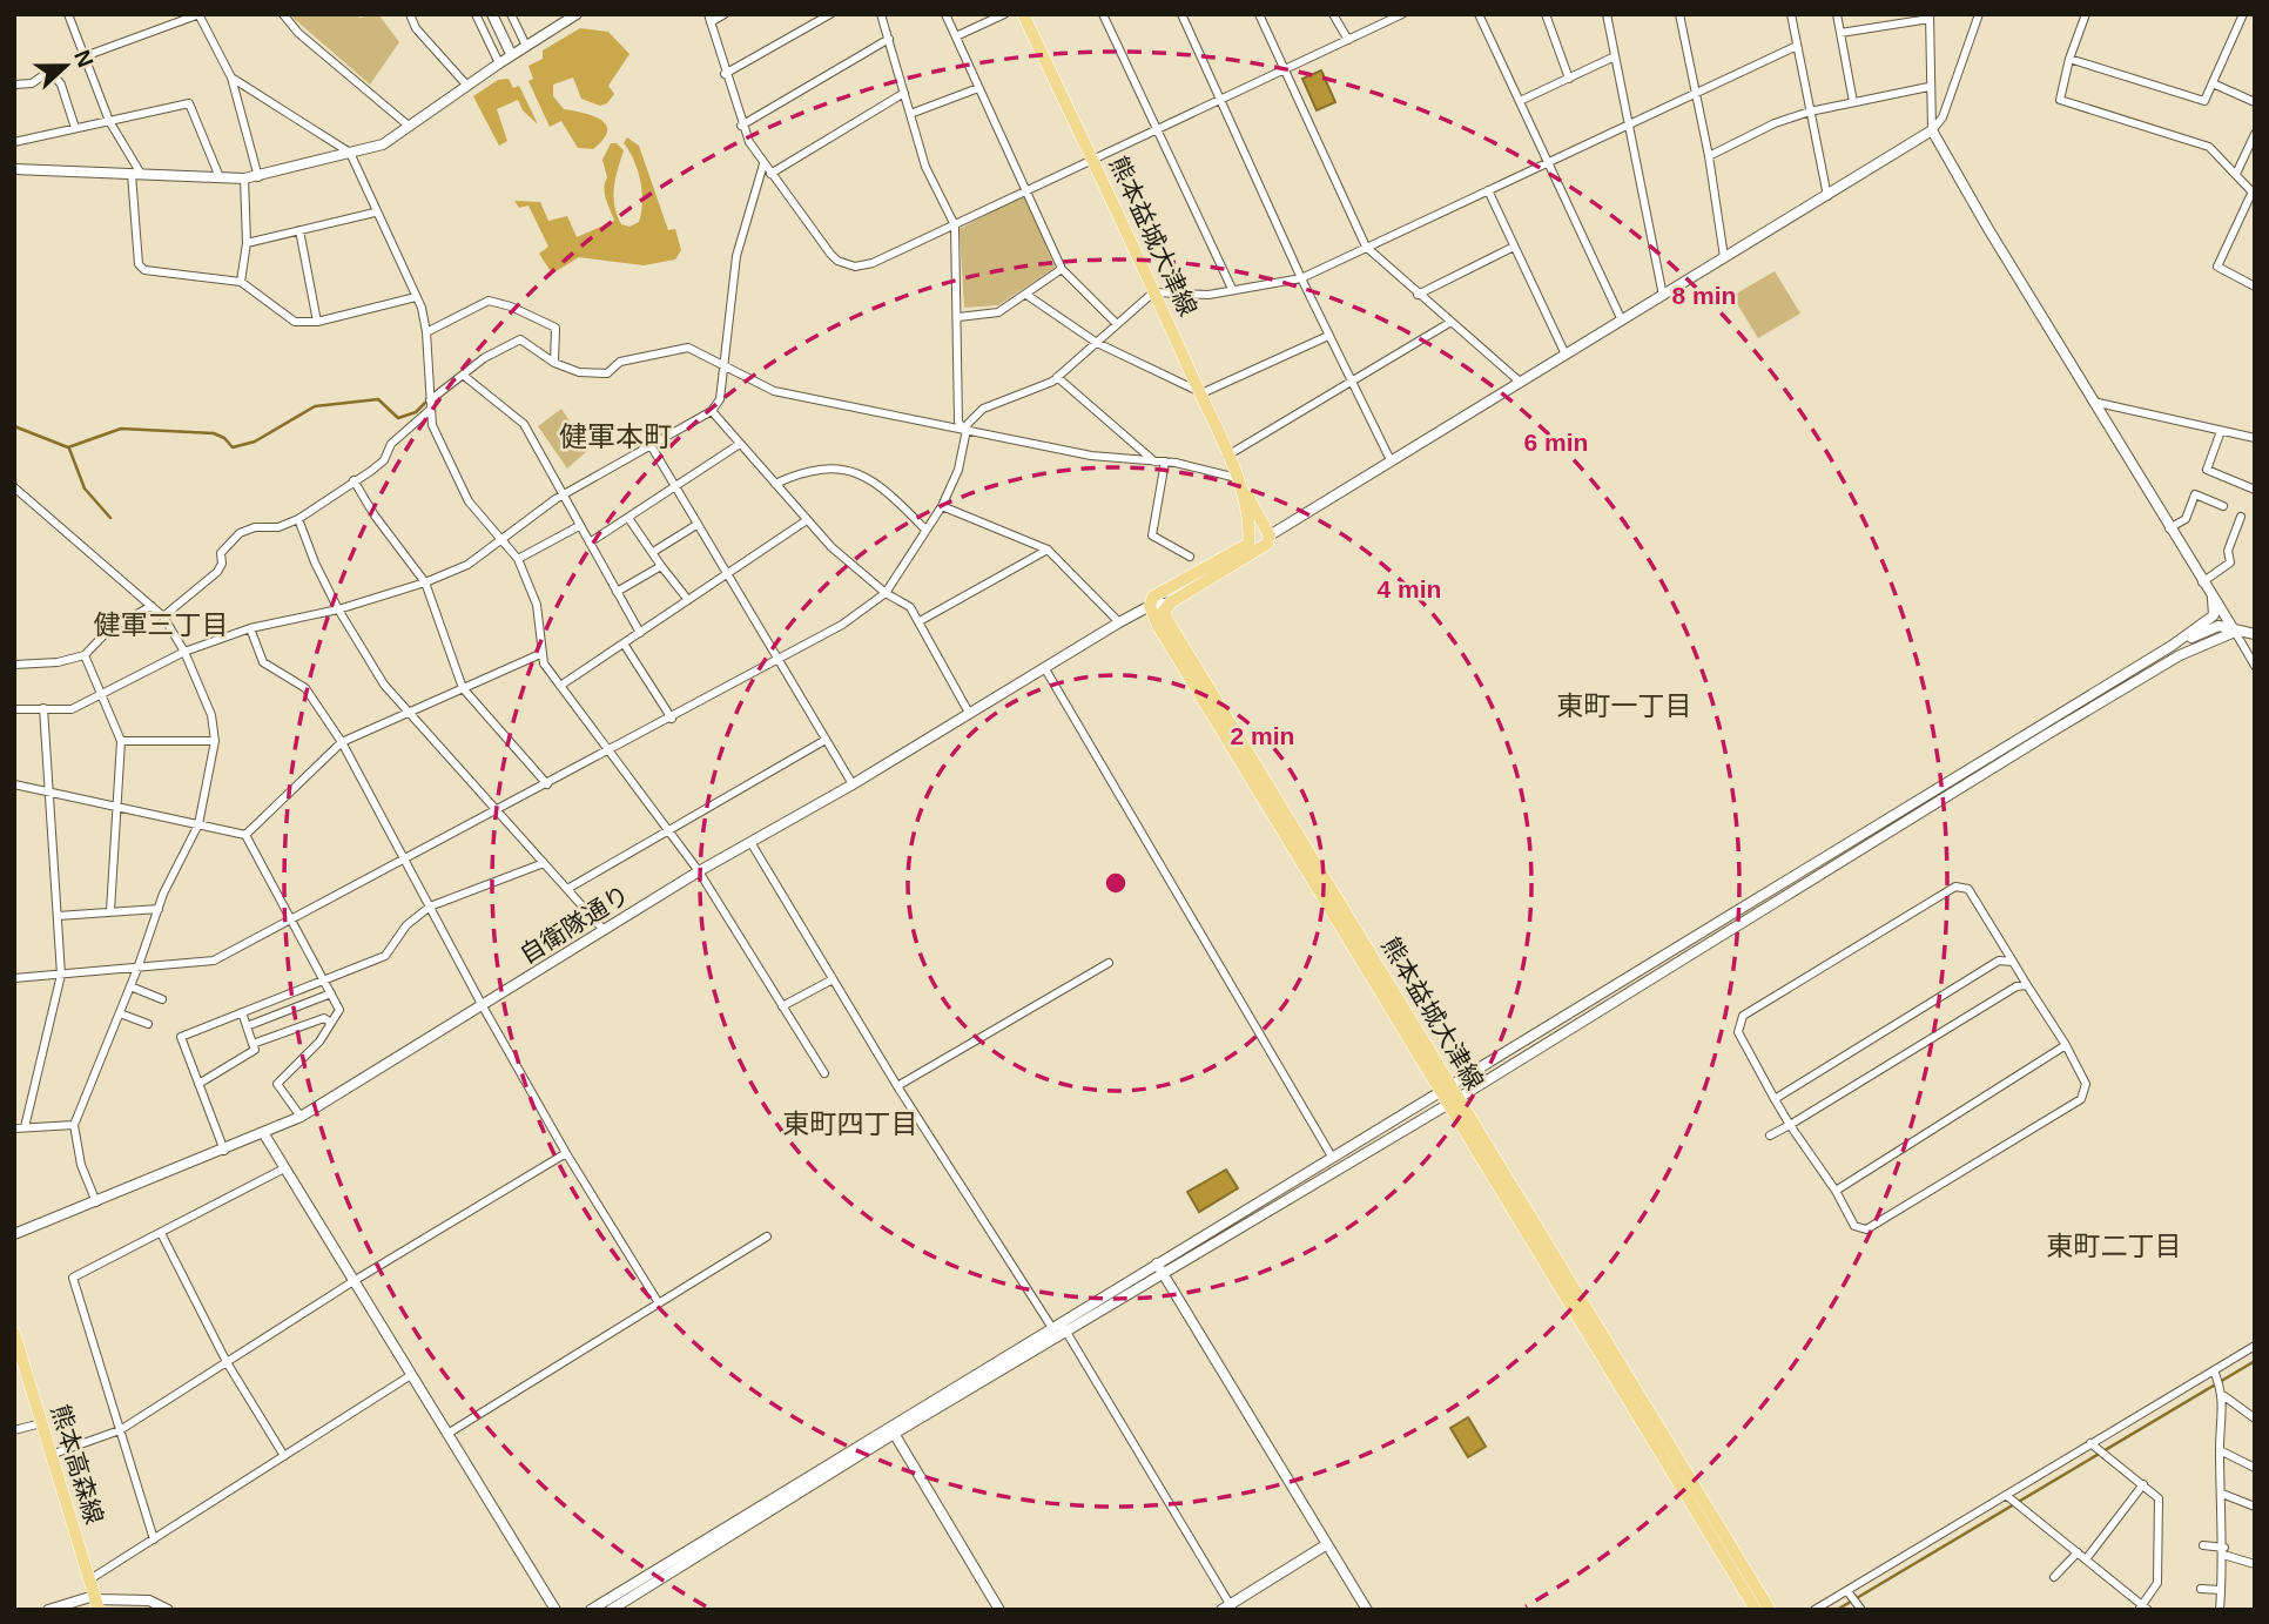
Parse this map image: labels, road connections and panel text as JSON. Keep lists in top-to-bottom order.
{
  "streets": {
    "main road": ["熊本益城大津線", "熊本高森線"],
    "street": ["自衛隊通り"]
  },
  "crossings": [
    ["熊本益城大津線", "自衛隊通り"]
  ],
  "districts": [
    "健軍本町",
    "健軍三丁目",
    "東町一丁目",
    "東町四丁目",
    "東町二丁目"
  ],
  "north": "right",
  "rings": [
    "8 min",
    "6 min",
    "4 min",
    "2 min"
  ]
}
